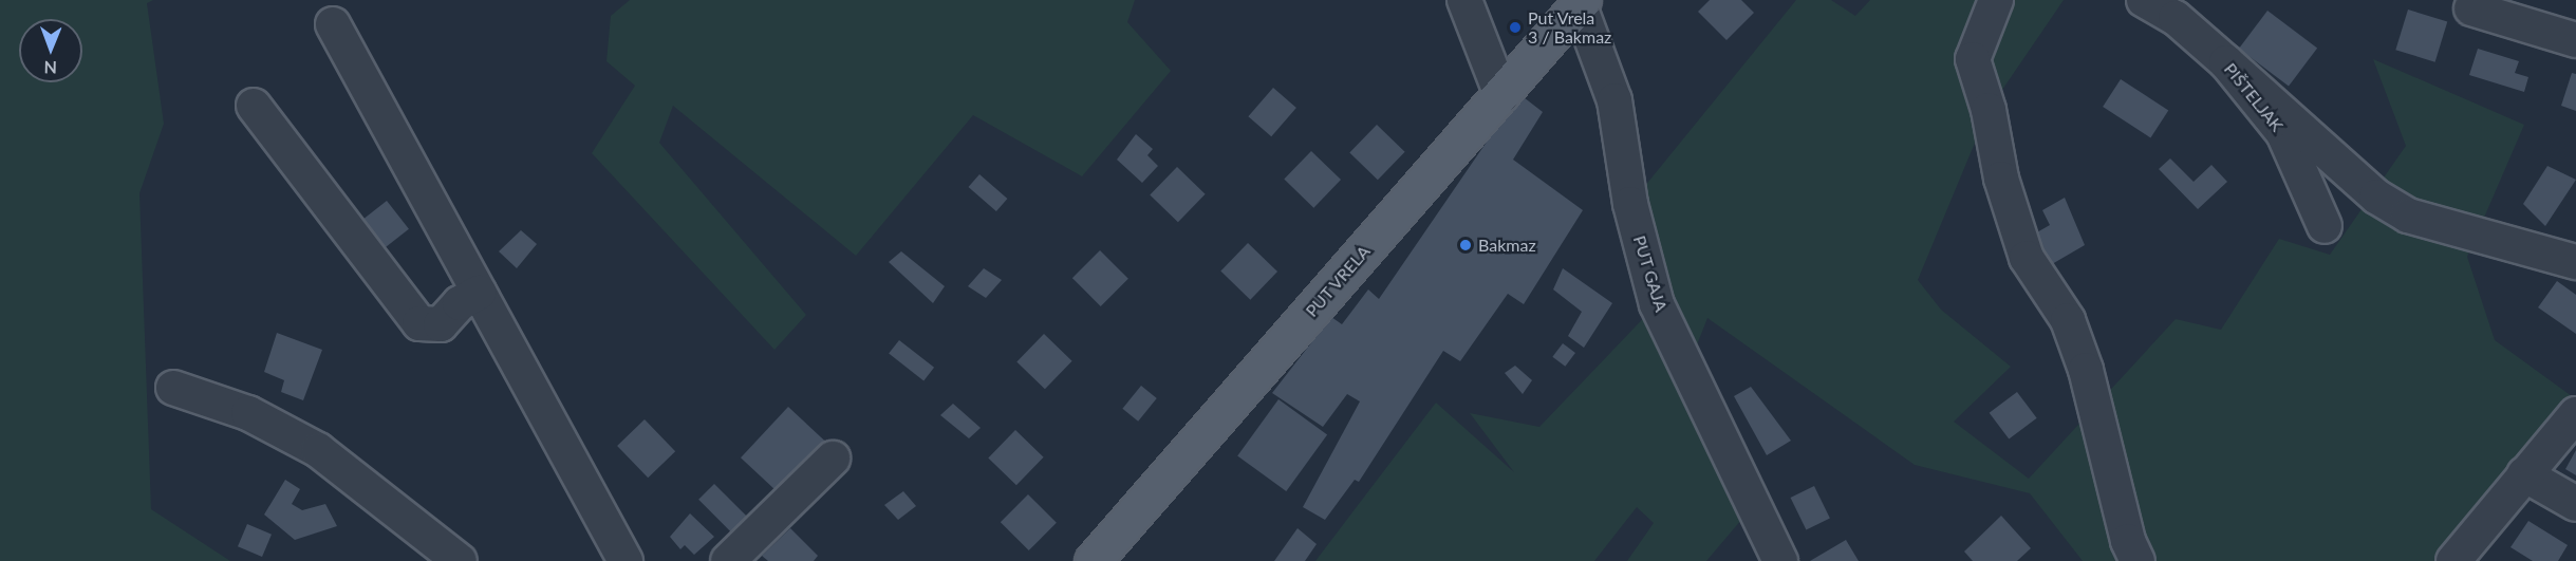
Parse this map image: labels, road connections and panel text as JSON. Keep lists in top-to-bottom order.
{
  "streets": {
    "main road": ["PUT VRELA"],
    "street": ["PIŠTELJAK", "PUT GAJA"]
  },
  "crossings": [
    ["PUT GAJA", "PUT VRELA"]
  ],
  "places": ["Put Vrela 3 / Bakmaz", "Bakmaz"],
  "north": "bottom"
}
